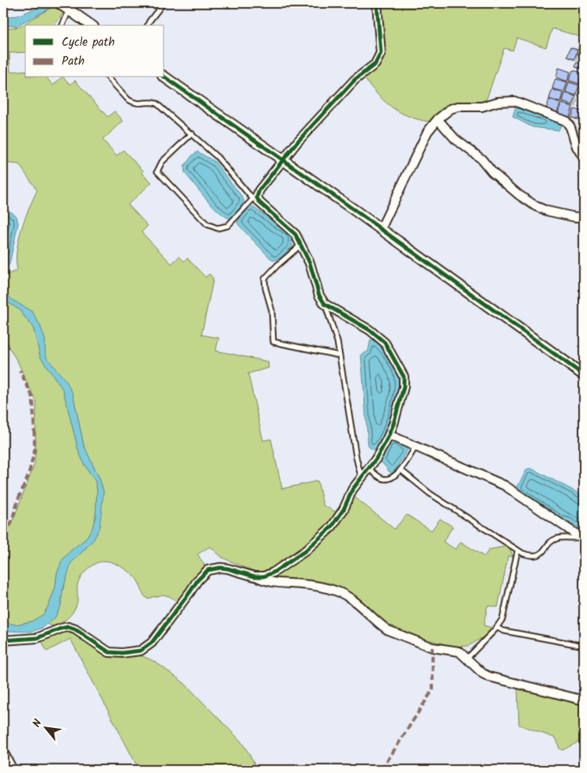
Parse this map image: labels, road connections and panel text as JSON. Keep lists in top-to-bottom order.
{
  "legend": ["Cycle path", "Path"],
  "north": "top left"
}
